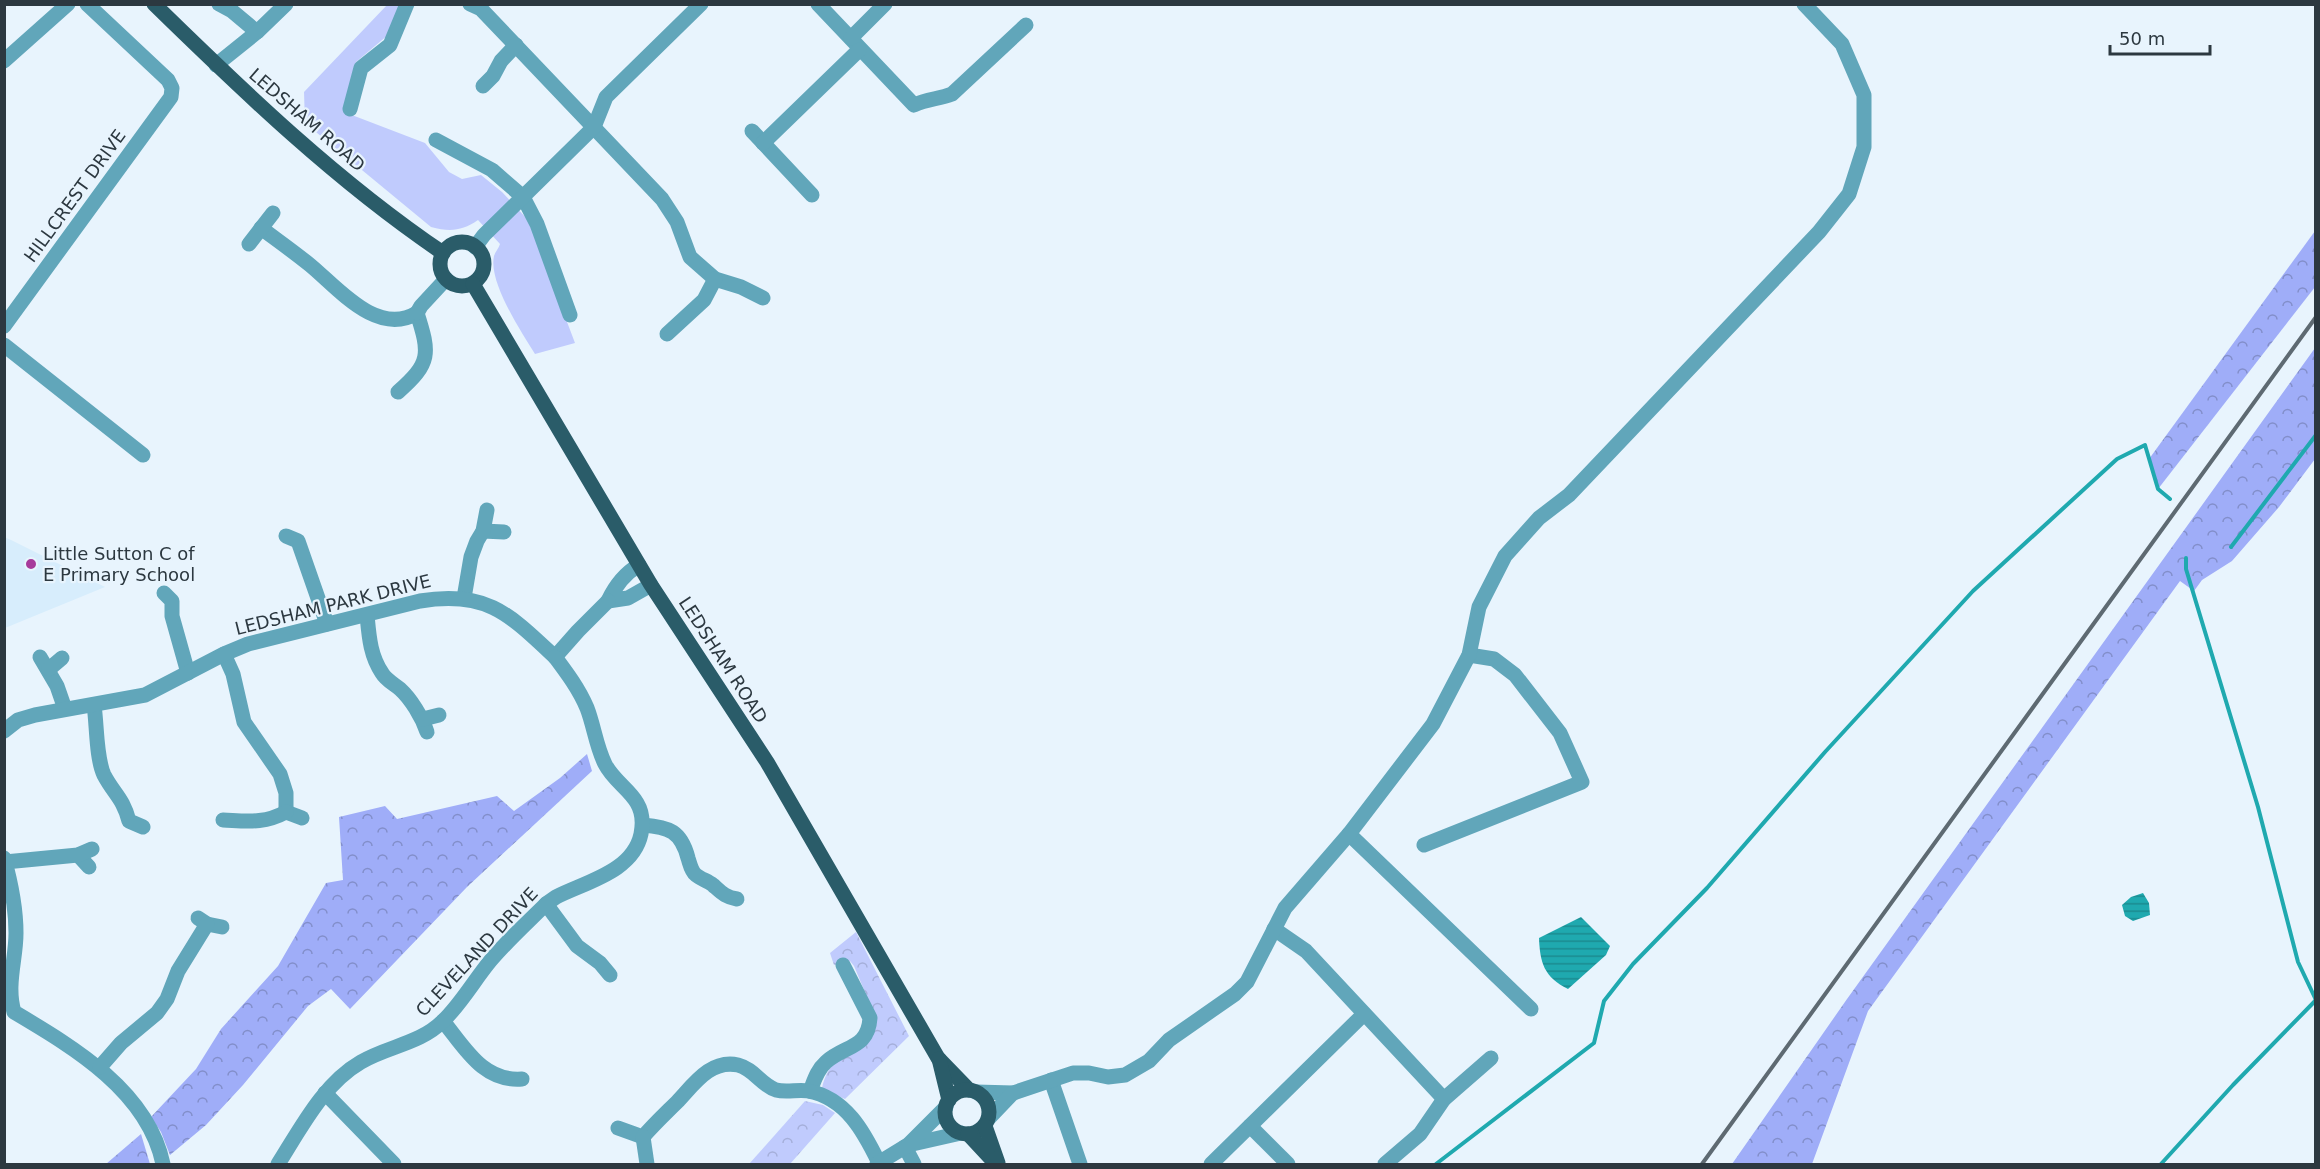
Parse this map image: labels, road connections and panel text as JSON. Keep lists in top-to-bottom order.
{
  "streets": {
    "main road": ["LEDSHAM ROAD"],
    "street": ["HILLCREST DRIVE", "LEDSHAM PARK DRIVE", "CLEVELAND DRIVE"]
  },
  "places": ["Little Sutton C of E Primary School"],
  "scale_bar": "50 m"
}
